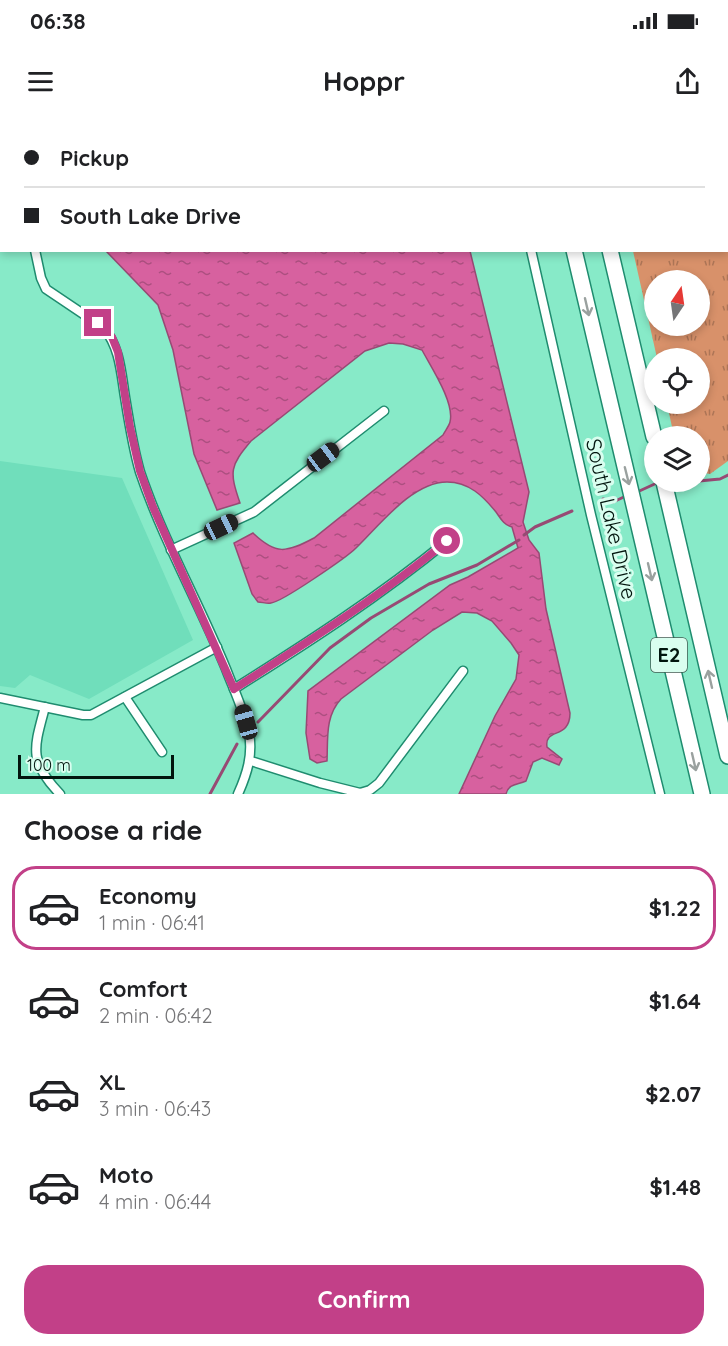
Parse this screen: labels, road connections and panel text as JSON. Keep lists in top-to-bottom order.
{
  "streets": {
    "highway": ["E2"],
    "street": ["South Lake Drive"]
  },
  "scale_bar": "100 m",
  "north": "top",
  "page": {
    "status": "06:38",
    "header": "Hoppr",
    "banner": ["Pickup", "South Lake Drive"],
    "scale": "100 m",
    "heading": "Choose a ride",
    "list": [
      {
        "name": "Economy",
        "note": "1 min · 06:41",
        "value": "$1.22"
      },
      {
        "name": "Comfort",
        "note": "2 min · 06:42",
        "value": "$1.64"
      },
      {
        "name": "XL",
        "note": "3 min · 06:43",
        "value": "$2.07"
      },
      {
        "name": "Moto",
        "note": "4 min · 06:44",
        "value": "$1.48"
      }
    ],
    "buttons": "Confirm"
  }
}
